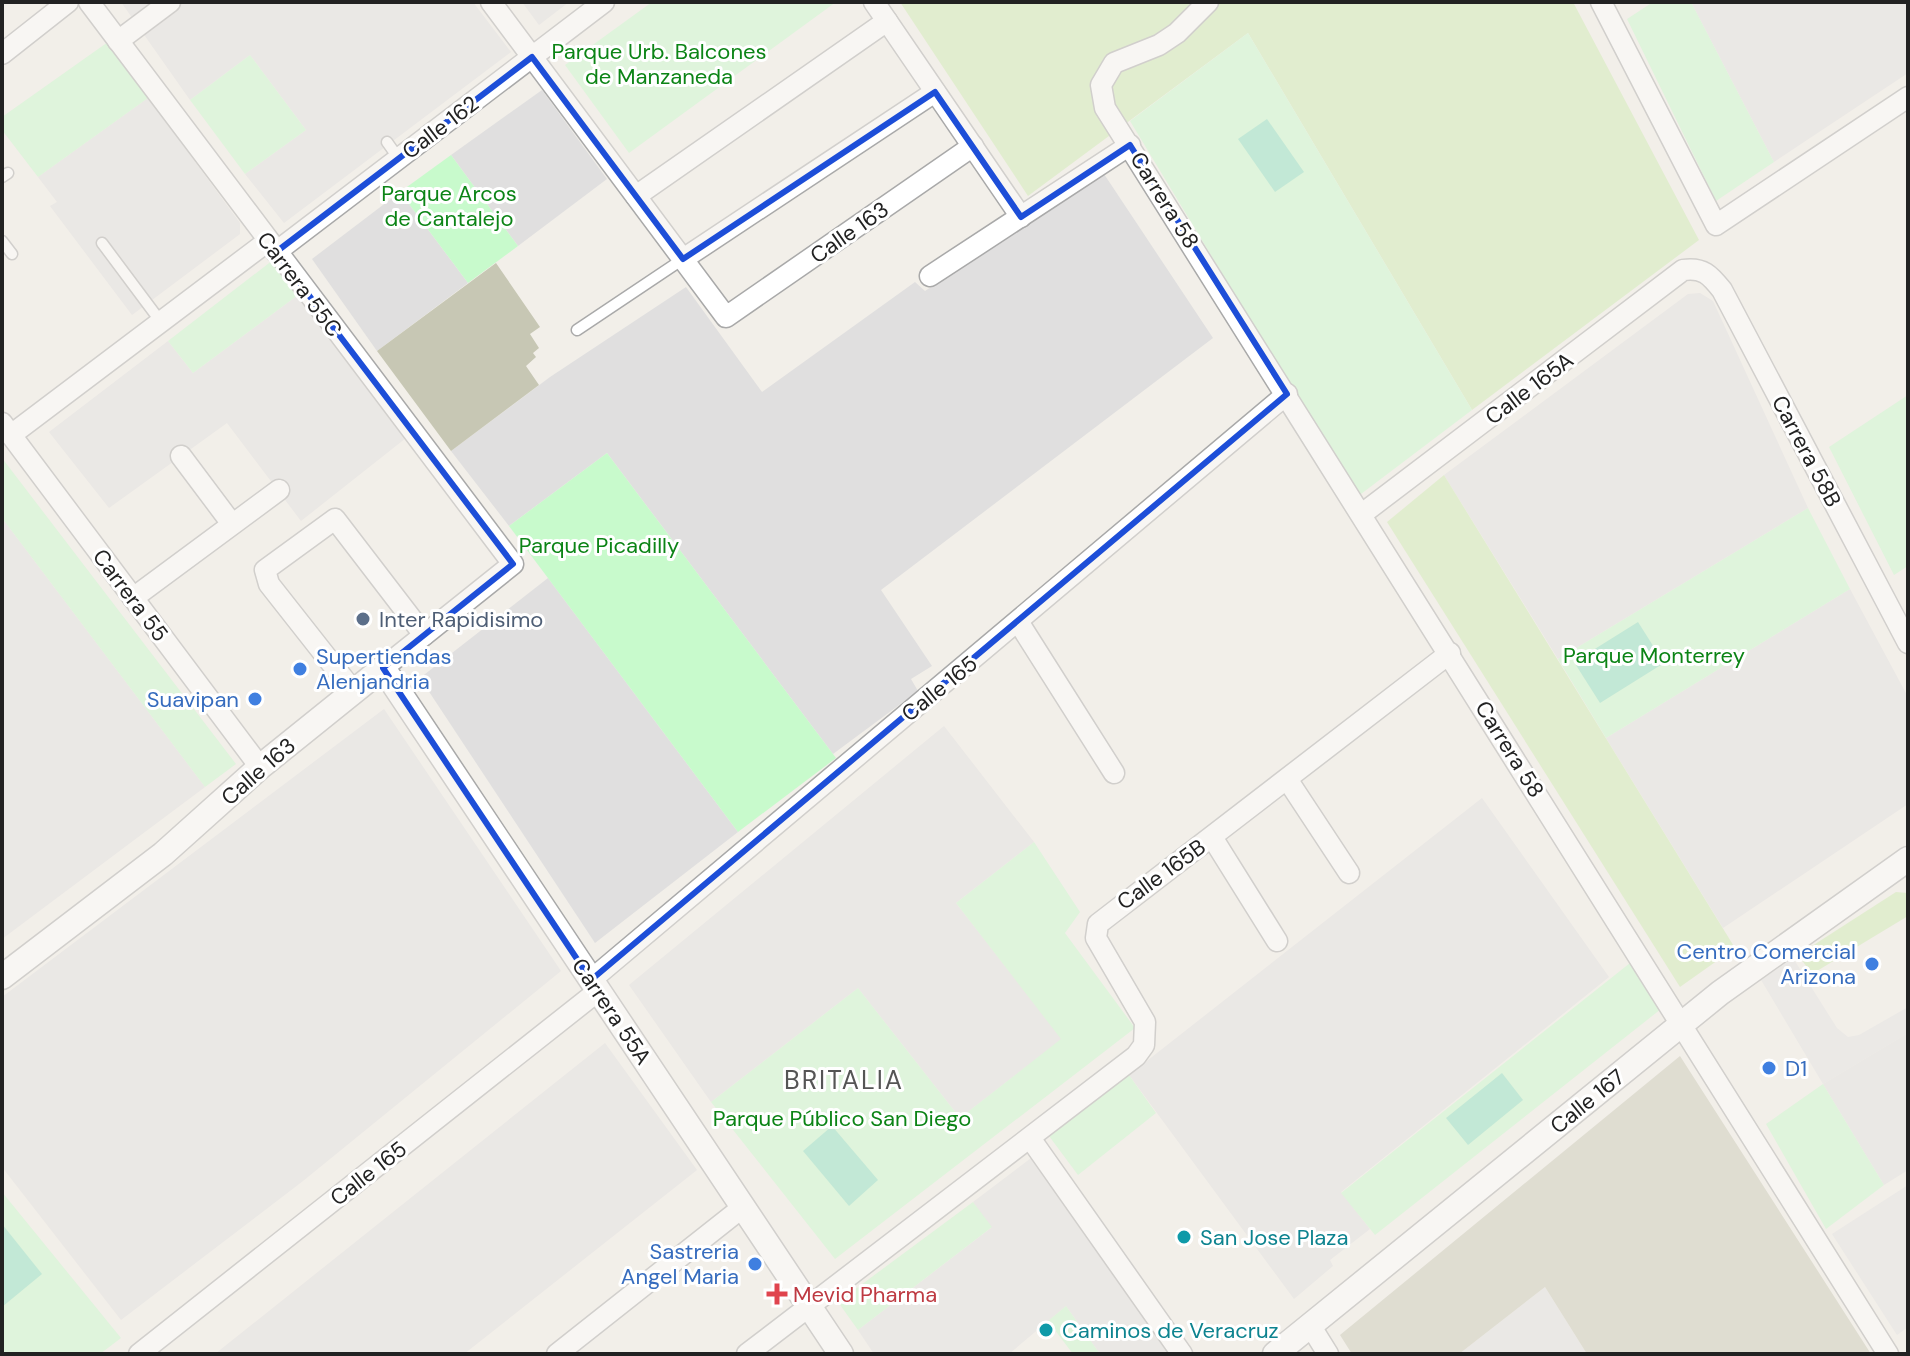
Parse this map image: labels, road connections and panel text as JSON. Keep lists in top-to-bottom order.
{
  "streets": {
    "street": [
      "Calle 162",
      "Carrera 58",
      "Calle 163",
      "Carrera 55C",
      "Calle 165A",
      "Carrera 58B",
      "Carrera 55",
      "Calle 165",
      "Calle 165B",
      "Carrera 55A",
      "Calle 167"
    ]
  },
  "crossings": [
    ["Calle 162", "Carrera 55C"],
    ["Calle 162", "Carrera 55"],
    ["Carrera 58", "Calle 165A"],
    ["Carrera 58", "Calle 165"],
    ["Carrera 58", "Calle 165B"],
    ["Carrera 58", "Calle 167"],
    ["Calle 163", "Carrera 55C"],
    ["Calle 163", "Carrera 55"],
    ["Calle 163", "Carrera 55A"],
    ["Calle 165A", "Carrera 58B"],
    ["Calle 165", "Carrera 55A"],
    ["Calle 165B", "Carrera 55A"]
  ],
  "districts": ["BRITALIA"],
  "parks": [
    "Parque Urb. Balcones de Manzaneda",
    "Parque Arcos de Cantalejo",
    "Parque Picadilly",
    "Parque Monterrey",
    "Parque Público San Diego"
  ],
  "places": {
    "other": [
      "Inter Rapidisimo",
      "Supertiendas Alenjandria",
      "Suavipan",
      "Centro Comercial Arizona",
      "D1",
      "San Jose Plaza",
      "Sastreria Angel Maria",
      "Caminos de Veracruz"
    ],
    "health": ["Mevid Pharma"]
  }
}
